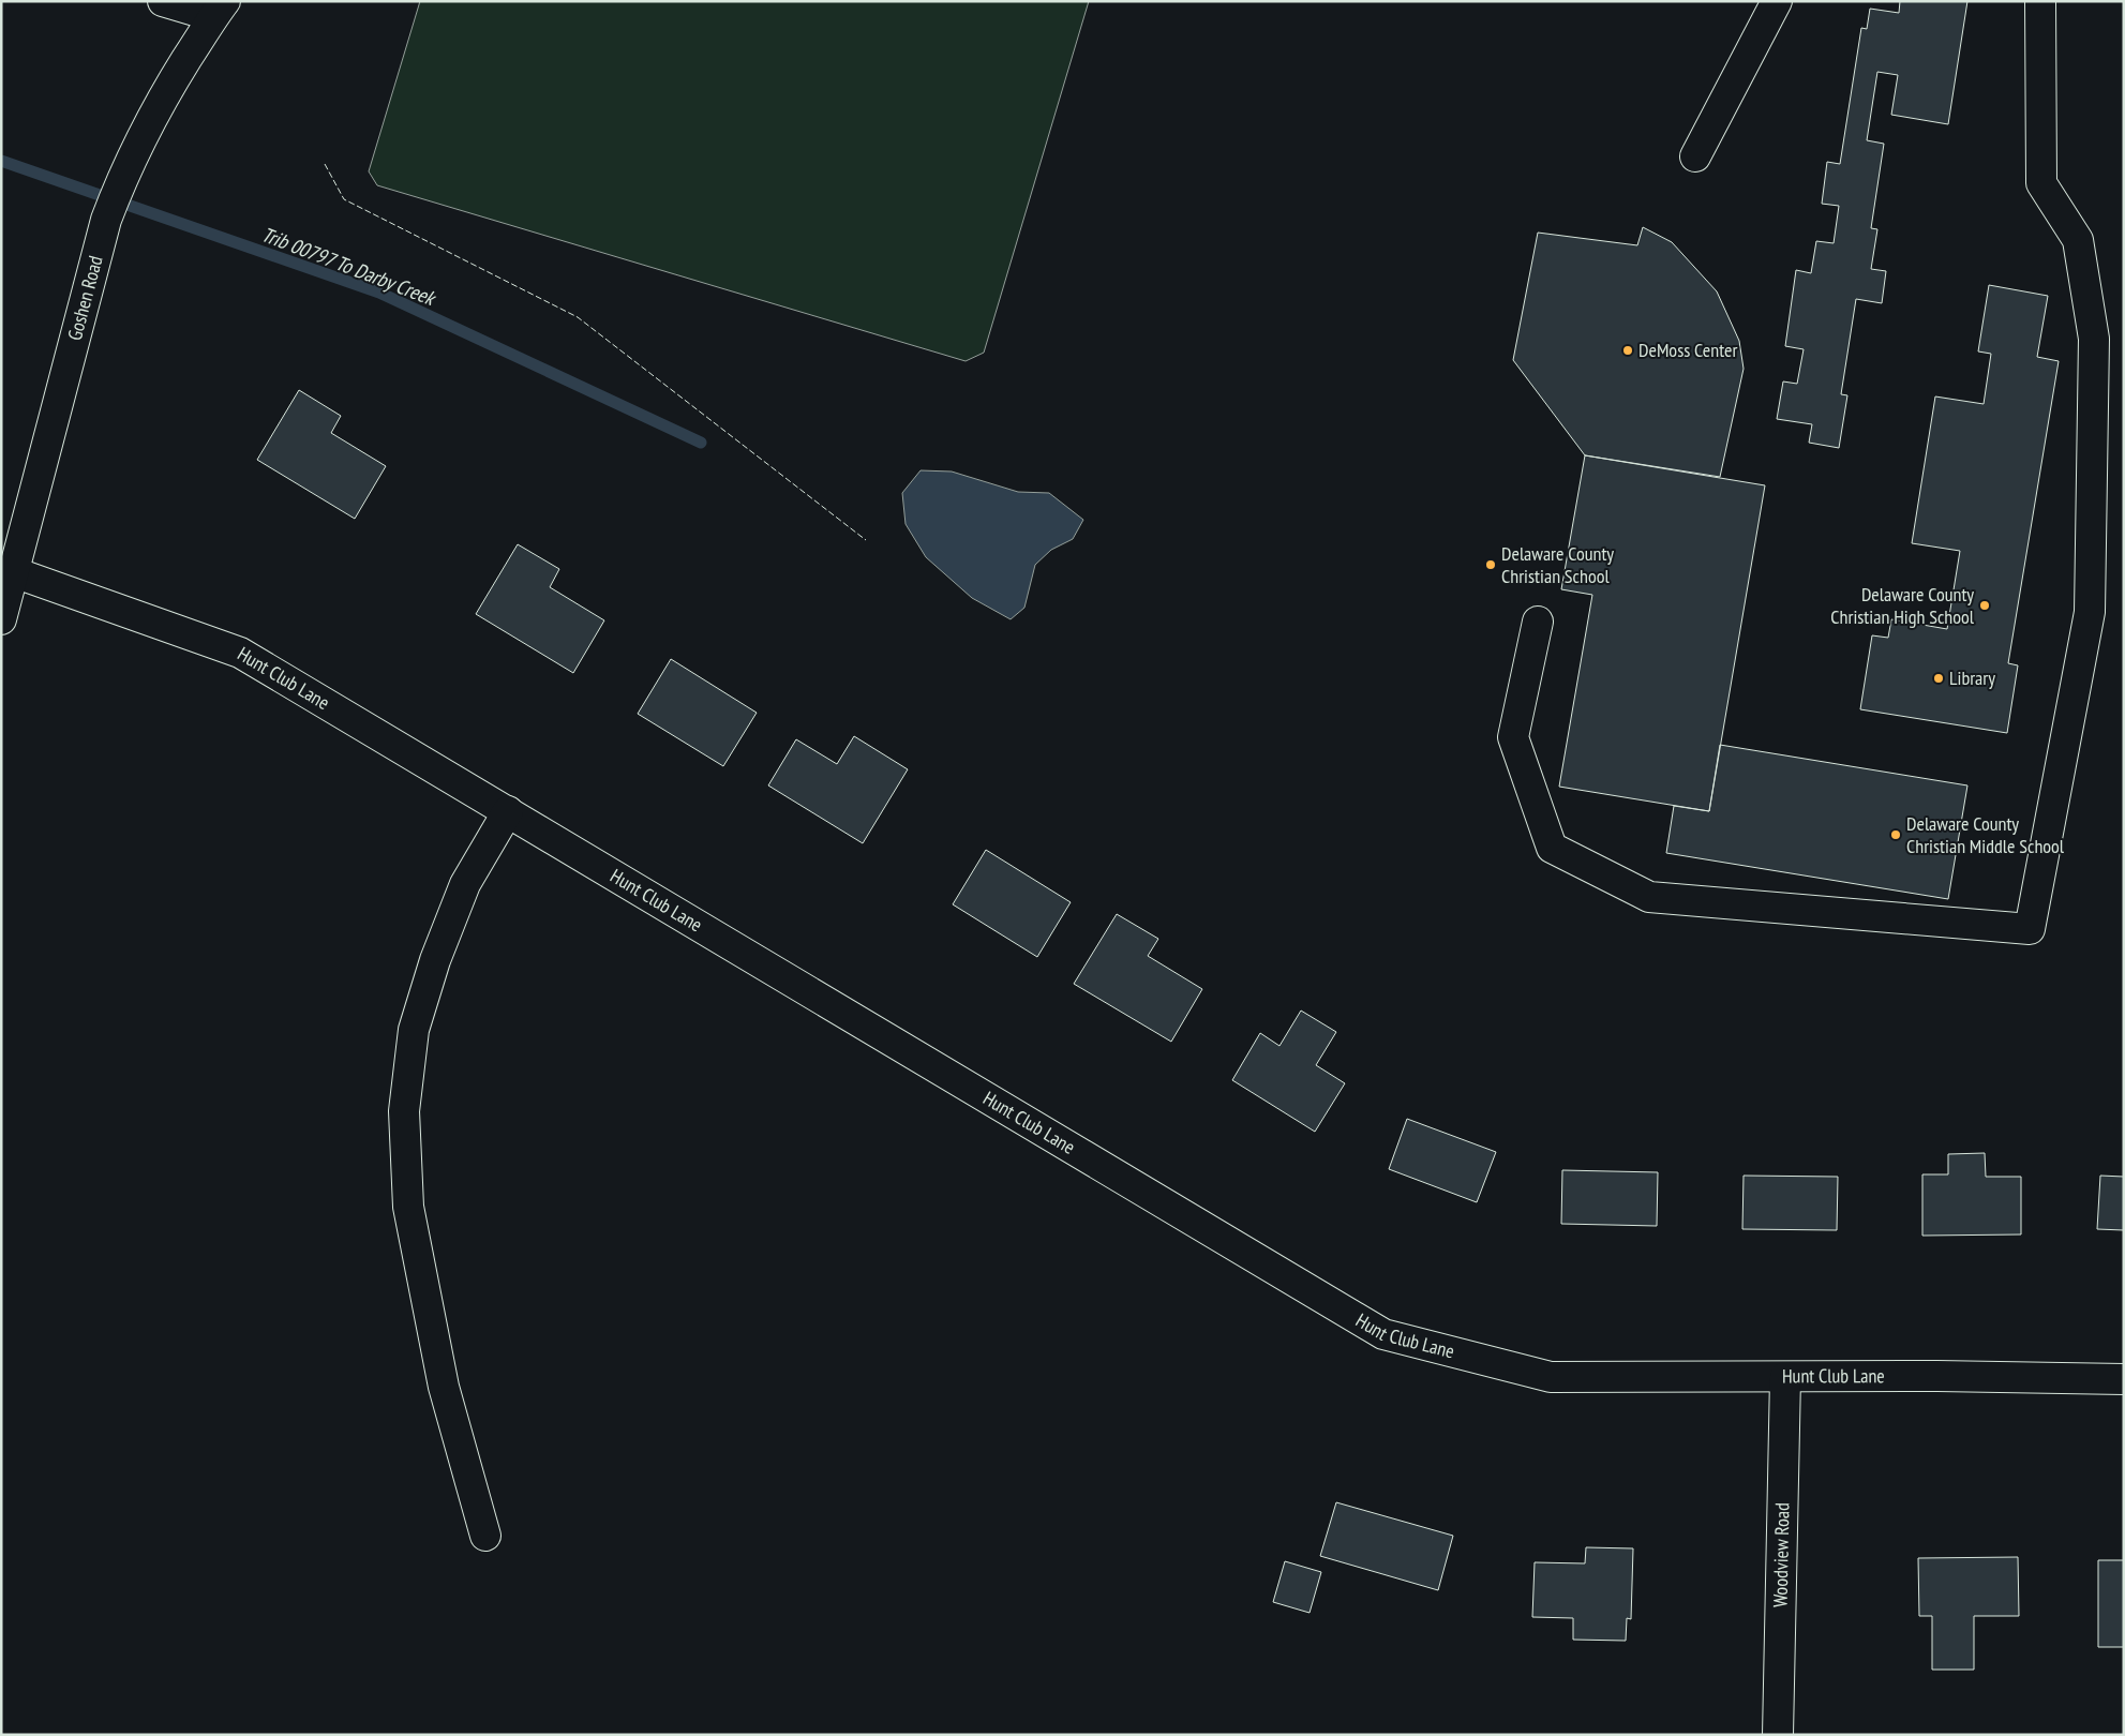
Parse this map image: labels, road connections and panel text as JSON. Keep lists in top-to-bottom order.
{
  "streets": {
    "street": ["Goshen Road", "Hunt Club Lane", "Woodview Road"]
  },
  "crossings": [
    ["Goshen Road", "Hunt Club Lane"],
    ["Hunt Club Lane", "Woodview Road"]
  ],
  "water": ["Trib 00797 To Darby Creek"],
  "places": [
    "DeMoss Center",
    "Delaware County Christian School",
    "Delaware County Christian High School",
    "Library",
    "Delaware County Christian Middle School"
  ]
}
